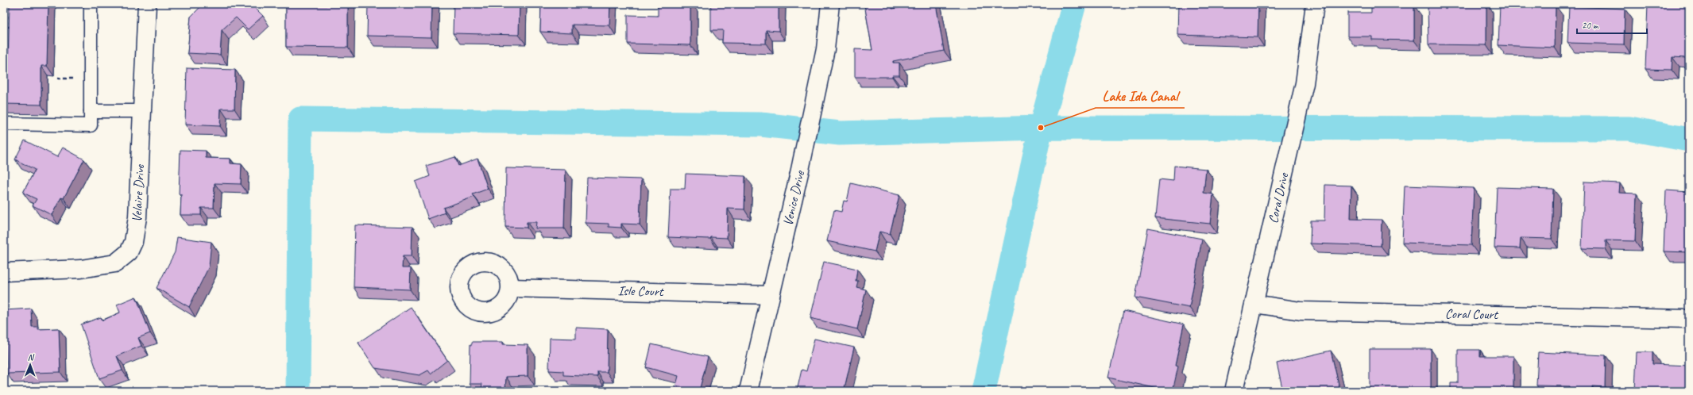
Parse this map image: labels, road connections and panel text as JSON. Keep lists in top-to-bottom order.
{
  "streets": {
    "street": [
      "Velaire Drive",
      "Venice Drive",
      "Coral Drive",
      "Isle Court",
      "Coral Court"
    ]
  },
  "crossings": [
    ["Venice Drive", "Isle Court"],
    ["Coral Drive", "Coral Court"]
  ],
  "places": ["Lake Ida Canal"],
  "scale_bar": "20 m",
  "north": "top"
}
